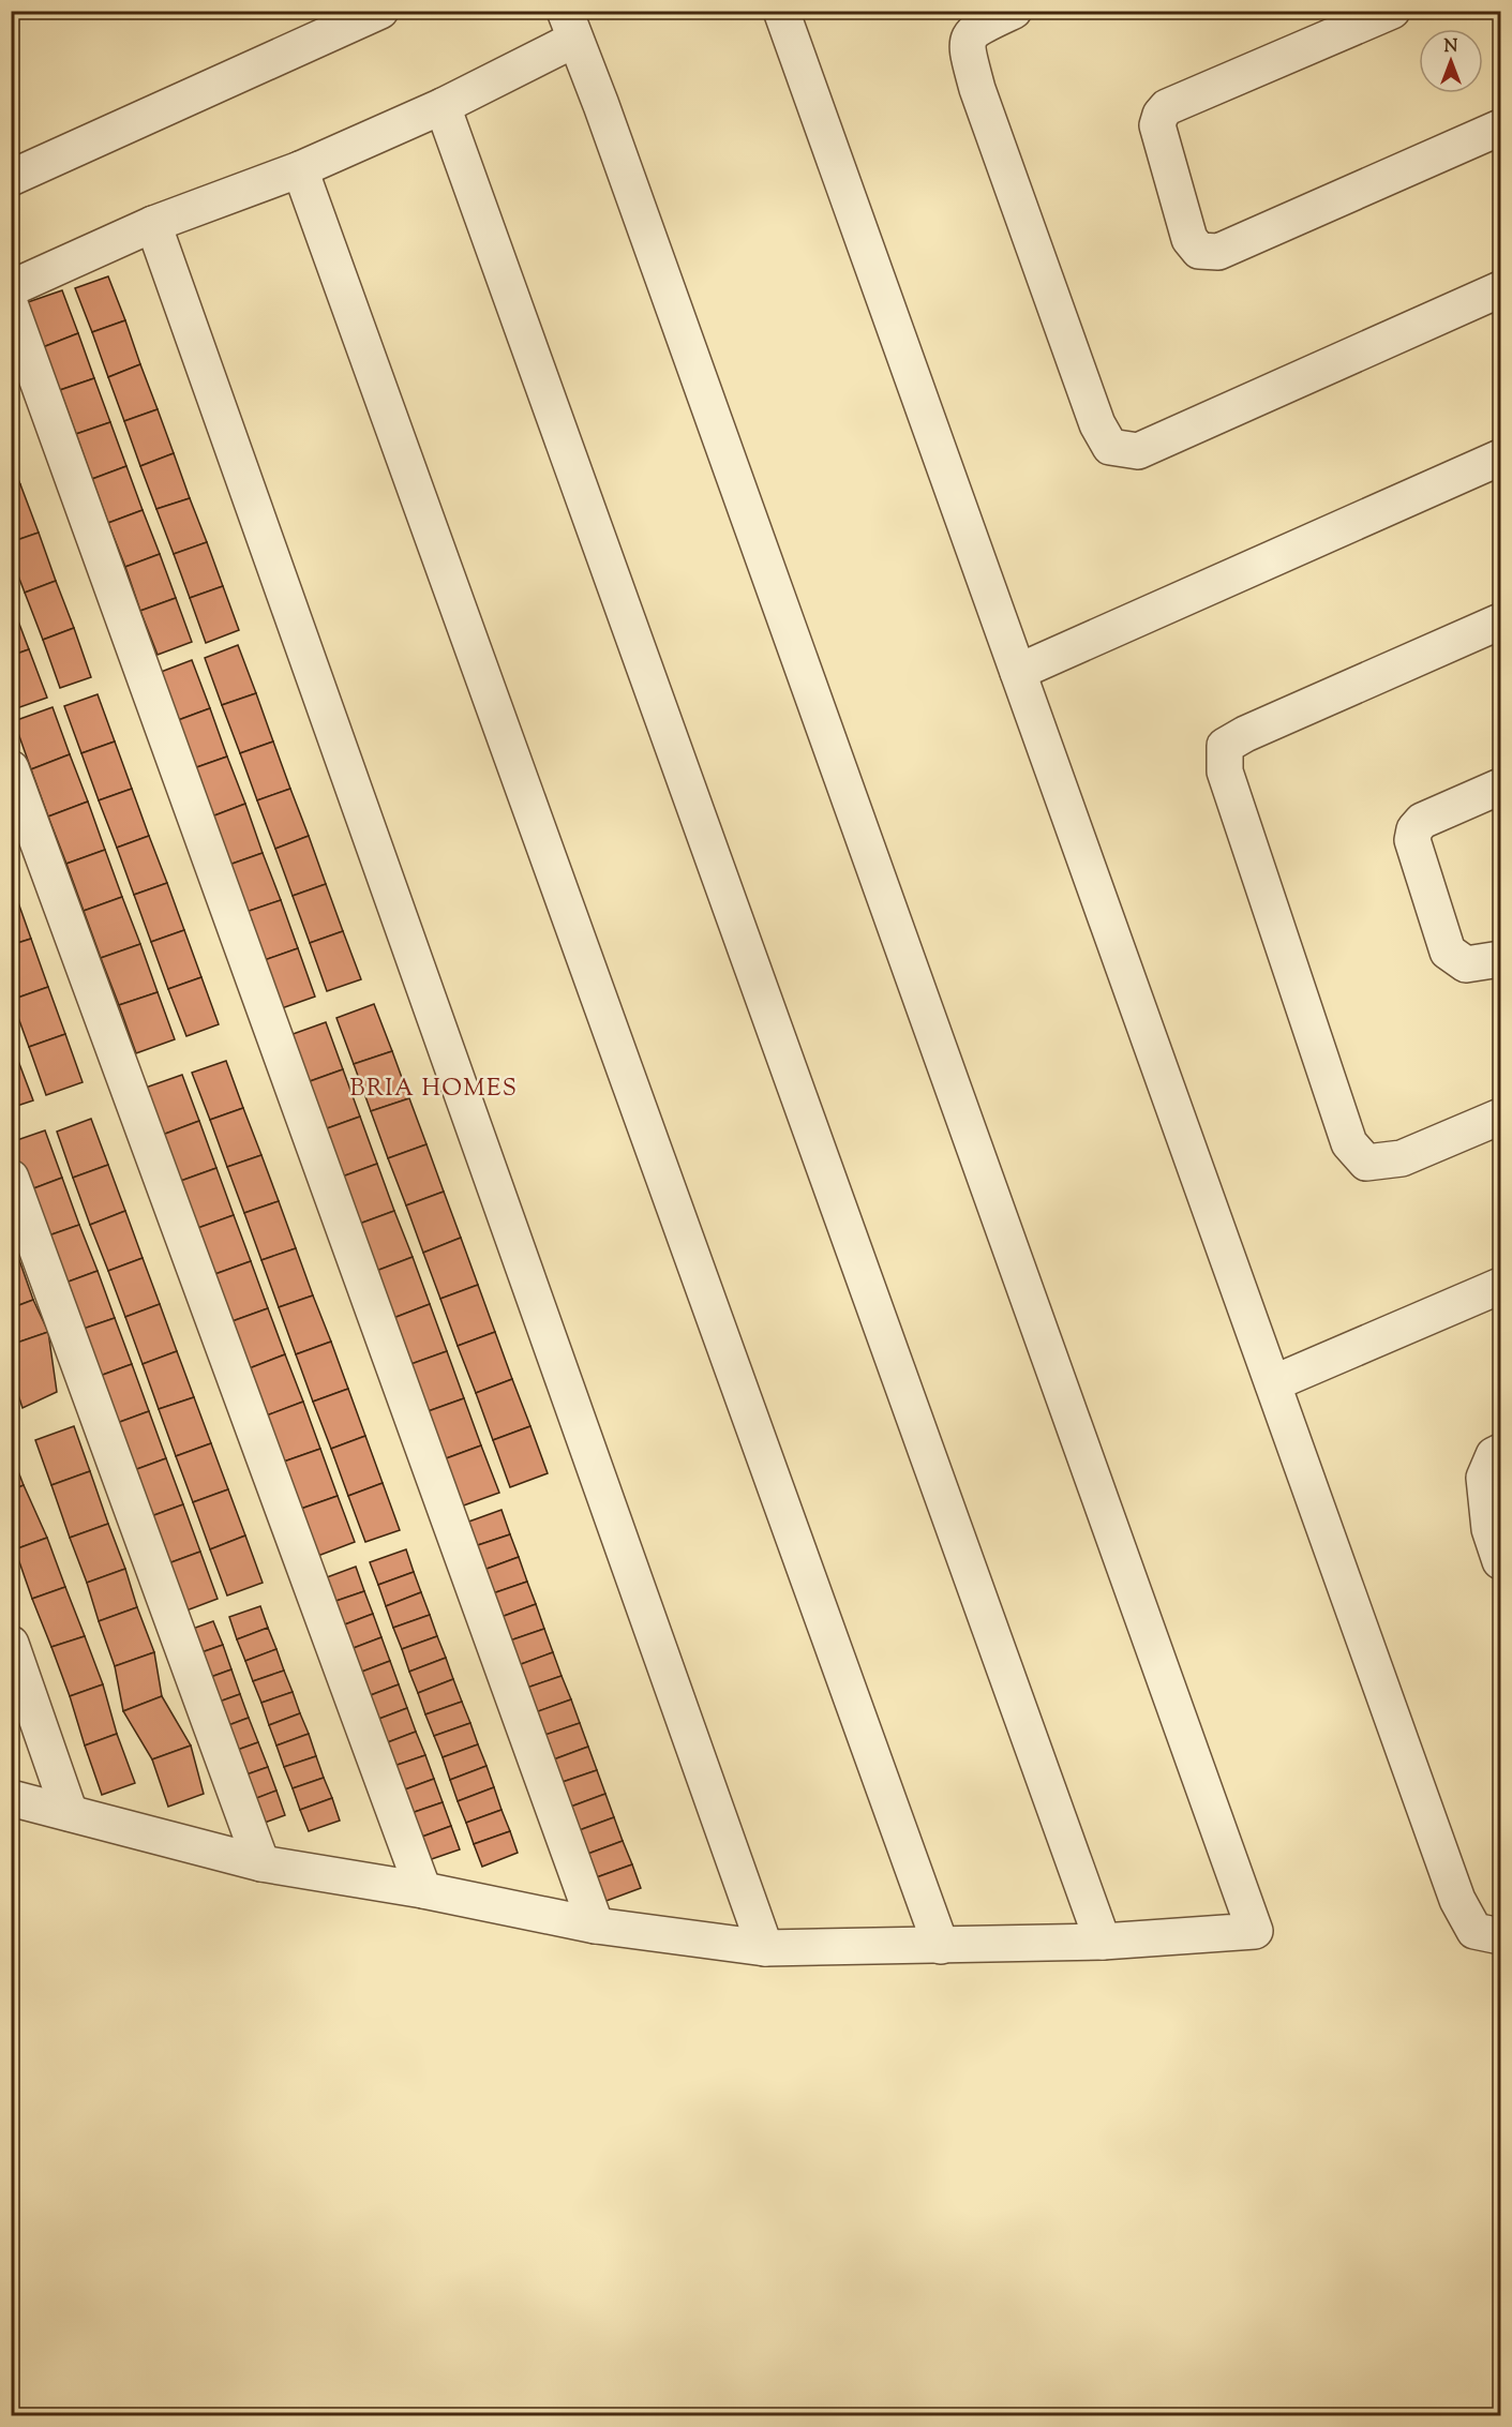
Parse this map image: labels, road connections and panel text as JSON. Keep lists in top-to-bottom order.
{
  "districts": ["BRIA HOMES"],
  "north": "top"
}
